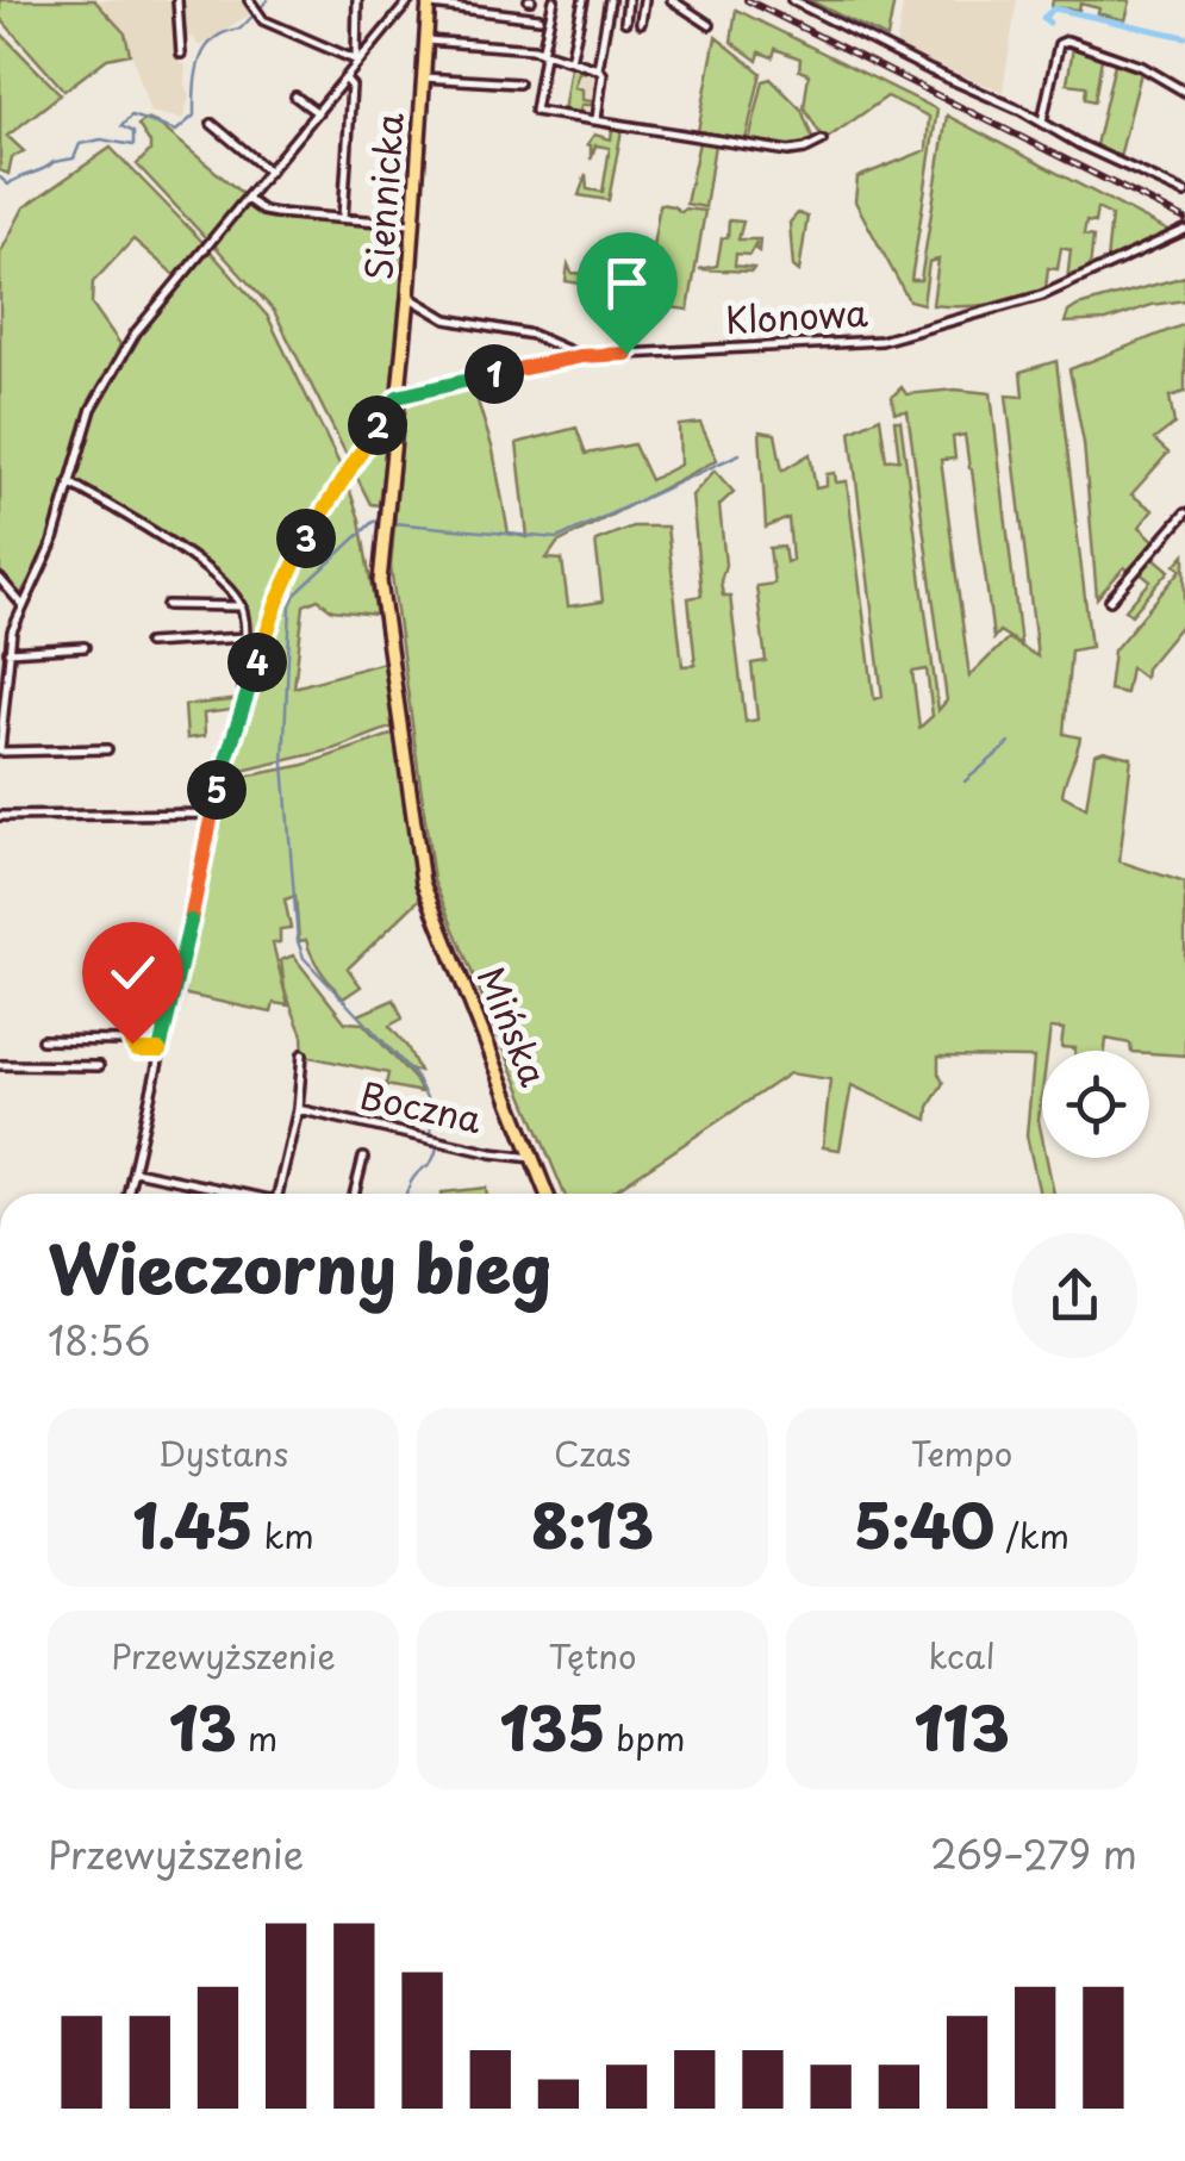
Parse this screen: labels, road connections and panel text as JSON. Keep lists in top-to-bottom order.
{
  "streets": {
    "main road": ["Siennicka", "Mińska"],
    "street": ["Klonowa", "Boczna"]
  },
  "crossings": [
    ["Siennicka", "Klonowa"],
    ["Siennicka", "Mińska"],
    ["Mińska", "Boczna"]
  ],
  "page": {
    "pins": [
      "1",
      "2",
      "3",
      "4",
      "5"
    ],
    "heading": ["Wieczorny bieg", "18:56"],
    "stats": [
      ["Dystans", "1.45 km"],
      ["Czas", "8:13"],
      ["Tempo", "5:40 /km"],
      ["Przewyższenie", "13 m"],
      ["Tętno", "135 bpm"],
      ["kcal", "113"]
    ],
    "chart": ["Przewyższenie", "269–279 m"]
  }
}
